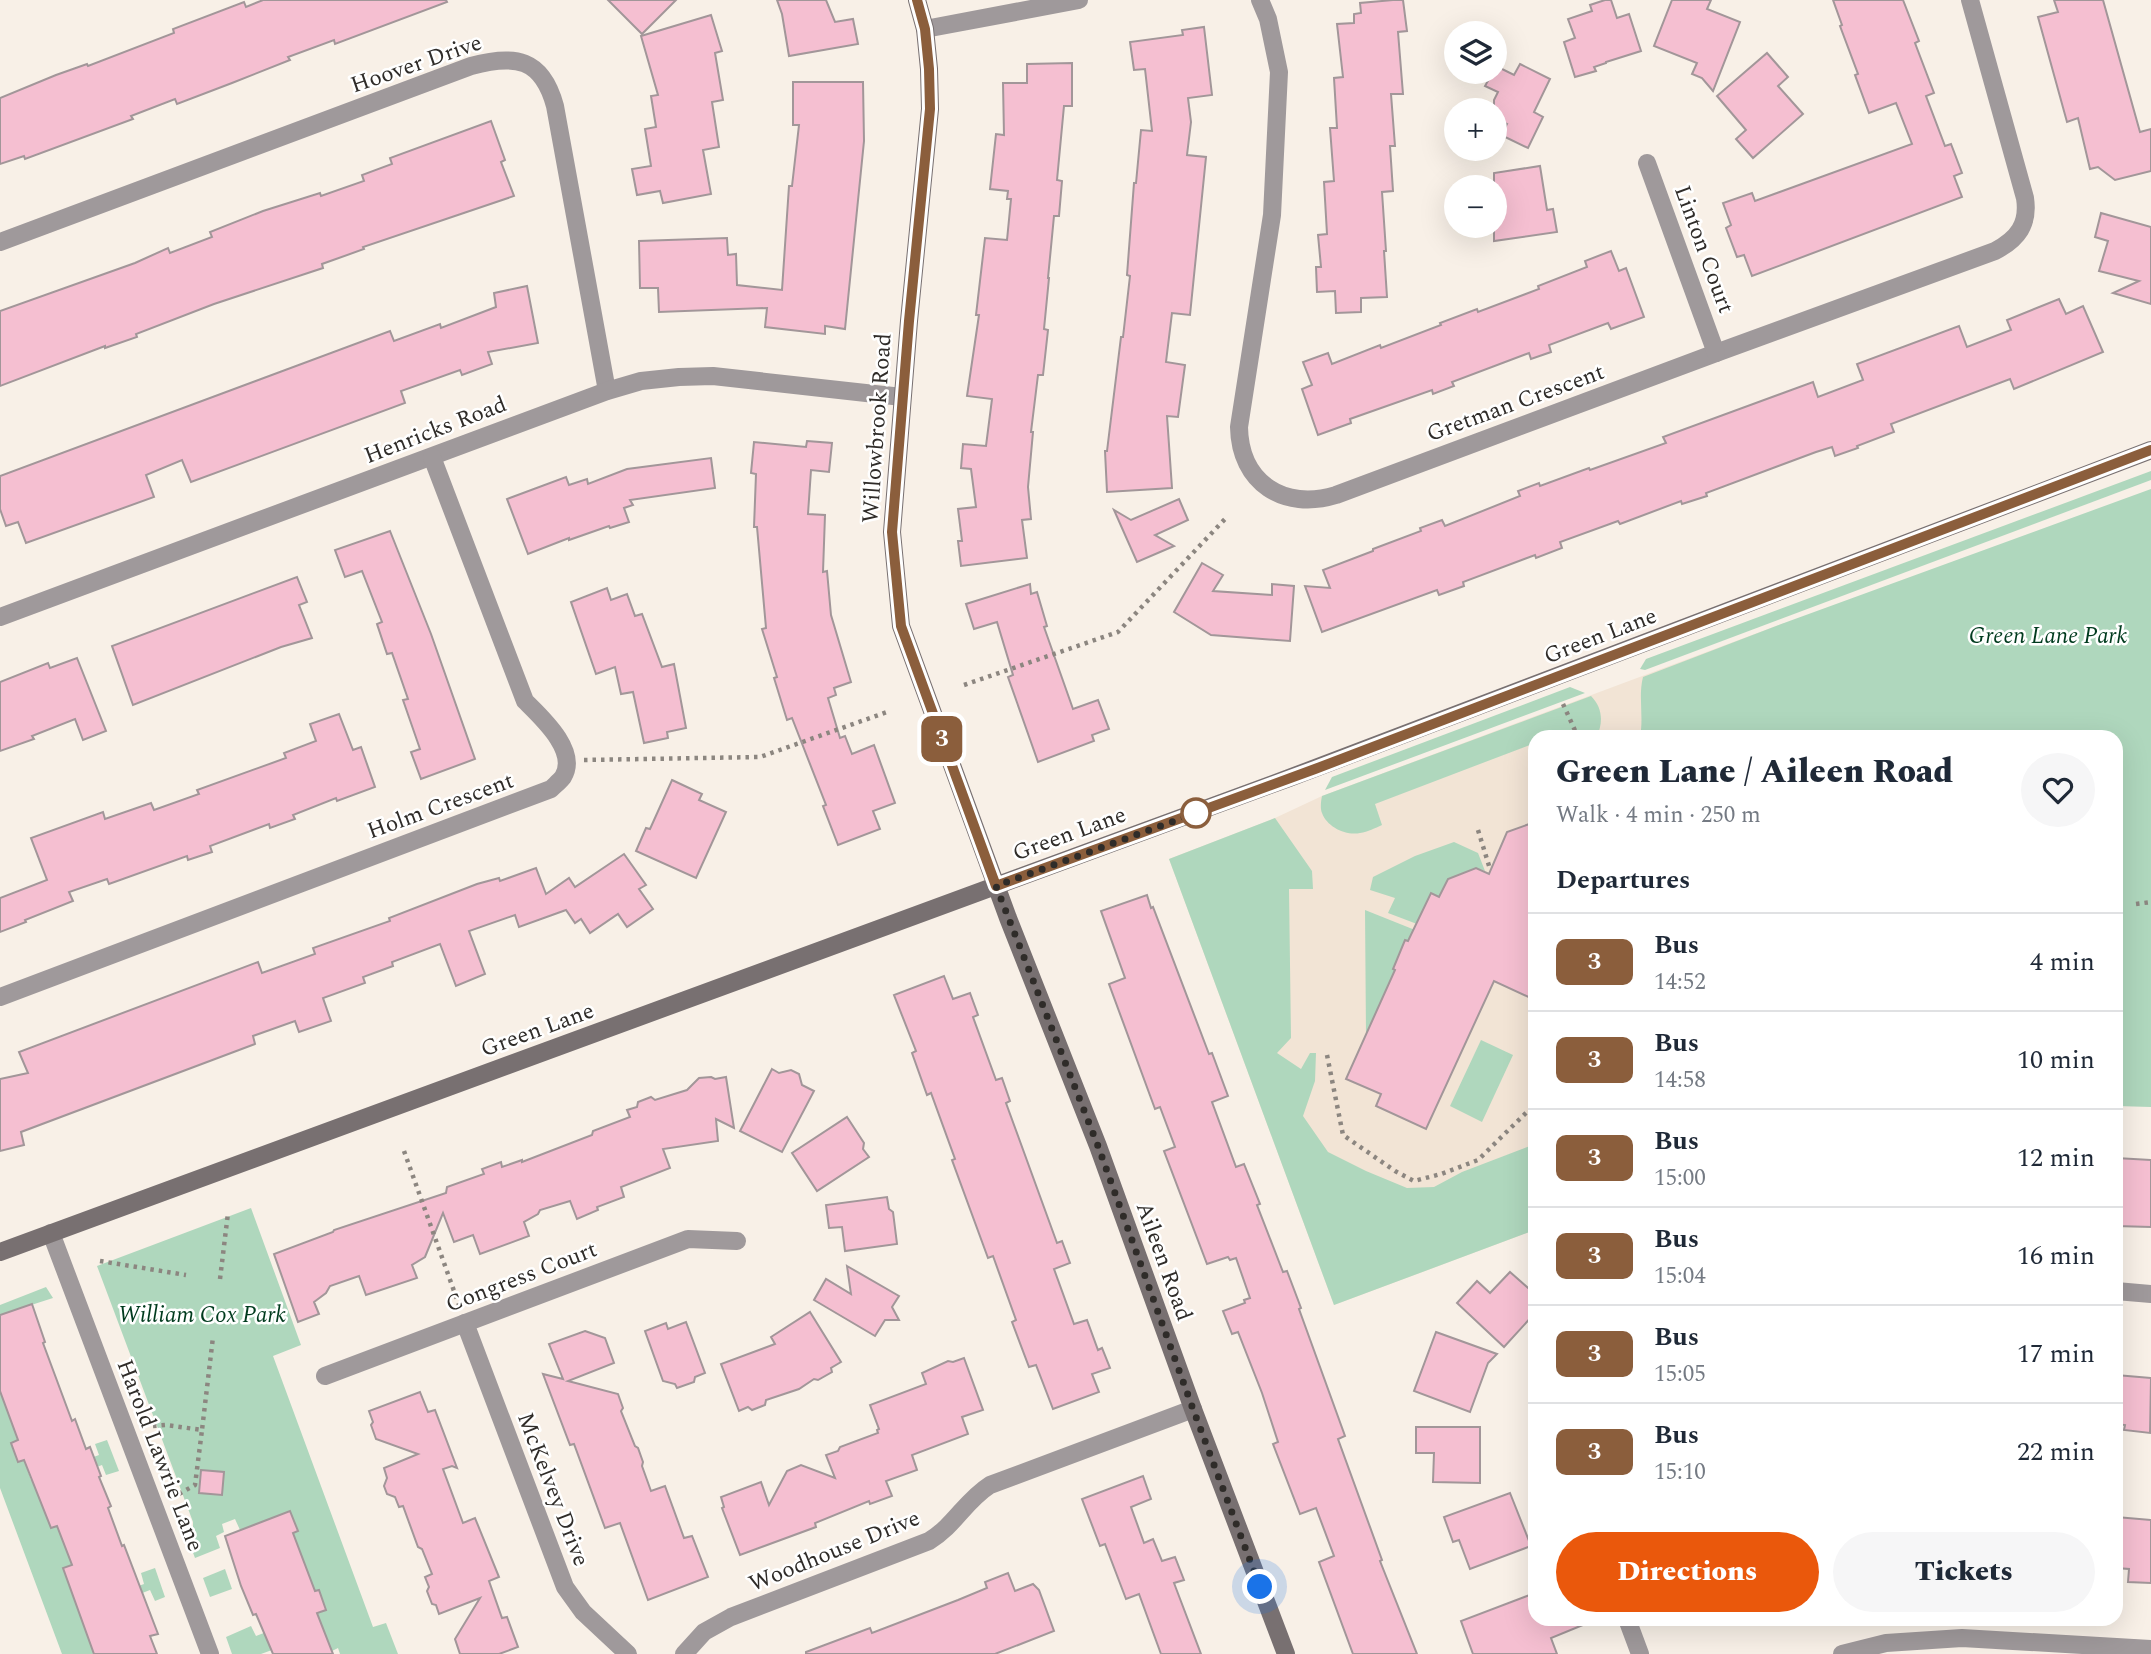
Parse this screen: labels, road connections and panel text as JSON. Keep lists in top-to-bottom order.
{
  "streets": {
    "street": [
      "Hoover Drive",
      "Linton Court",
      "Gretman Crescent",
      "Willowbrook Road",
      "Henricks Road",
      "Green Lane",
      "Holm Crescent",
      "Aileen Road",
      "Congress Court",
      "Harold Lawrie Lane",
      "McKelvey Drive",
      "Woodhouse Drive"
    ]
  },
  "crossings": [
    ["Hoover Drive", "Henricks Road"],
    ["Linton Court", "Gretman Crescent"],
    ["Willowbrook Road", "Henricks Road"],
    ["Willowbrook Road", "Green Lane"],
    ["Willowbrook Road", "Aileen Road"],
    ["Green Lane", "Aileen Road"],
    ["Green Lane", "Harold Lawrie Lane"],
    ["Aileen Road", "Woodhouse Drive"],
    ["Congress Court", "McKelvey Drive"]
  ],
  "parks": ["Green Lane Park", "William Cox Park"],
  "lines": ["bus line 3"],
  "page": {
    "on_map": "3",
    "map_buttons": ["+", "−"],
    "heading": [
      ["Green Lane / Aileen Road", "Walk · 4 min · 250 m"],
      "Departures"
    ],
    "list": [
      {
        "mark": "3",
        "name": "Bus",
        "note": "14:52",
        "value": "4 min"
      },
      {
        "mark": "3",
        "name": "Bus",
        "note": "14:58",
        "value": "10 min"
      },
      {
        "mark": "3",
        "name": "Bus",
        "note": "15:00",
        "value": "12 min"
      },
      {
        "mark": "3",
        "name": "Bus",
        "note": "15:04",
        "value": "16 min"
      },
      {
        "mark": "3",
        "name": "Bus",
        "note": "15:05",
        "value": "17 min"
      },
      {
        "mark": "3",
        "name": "Bus",
        "note": "15:10",
        "value": "22 min"
      }
    ],
    "buttons": ["Directions", "Tickets"]
  }
}
